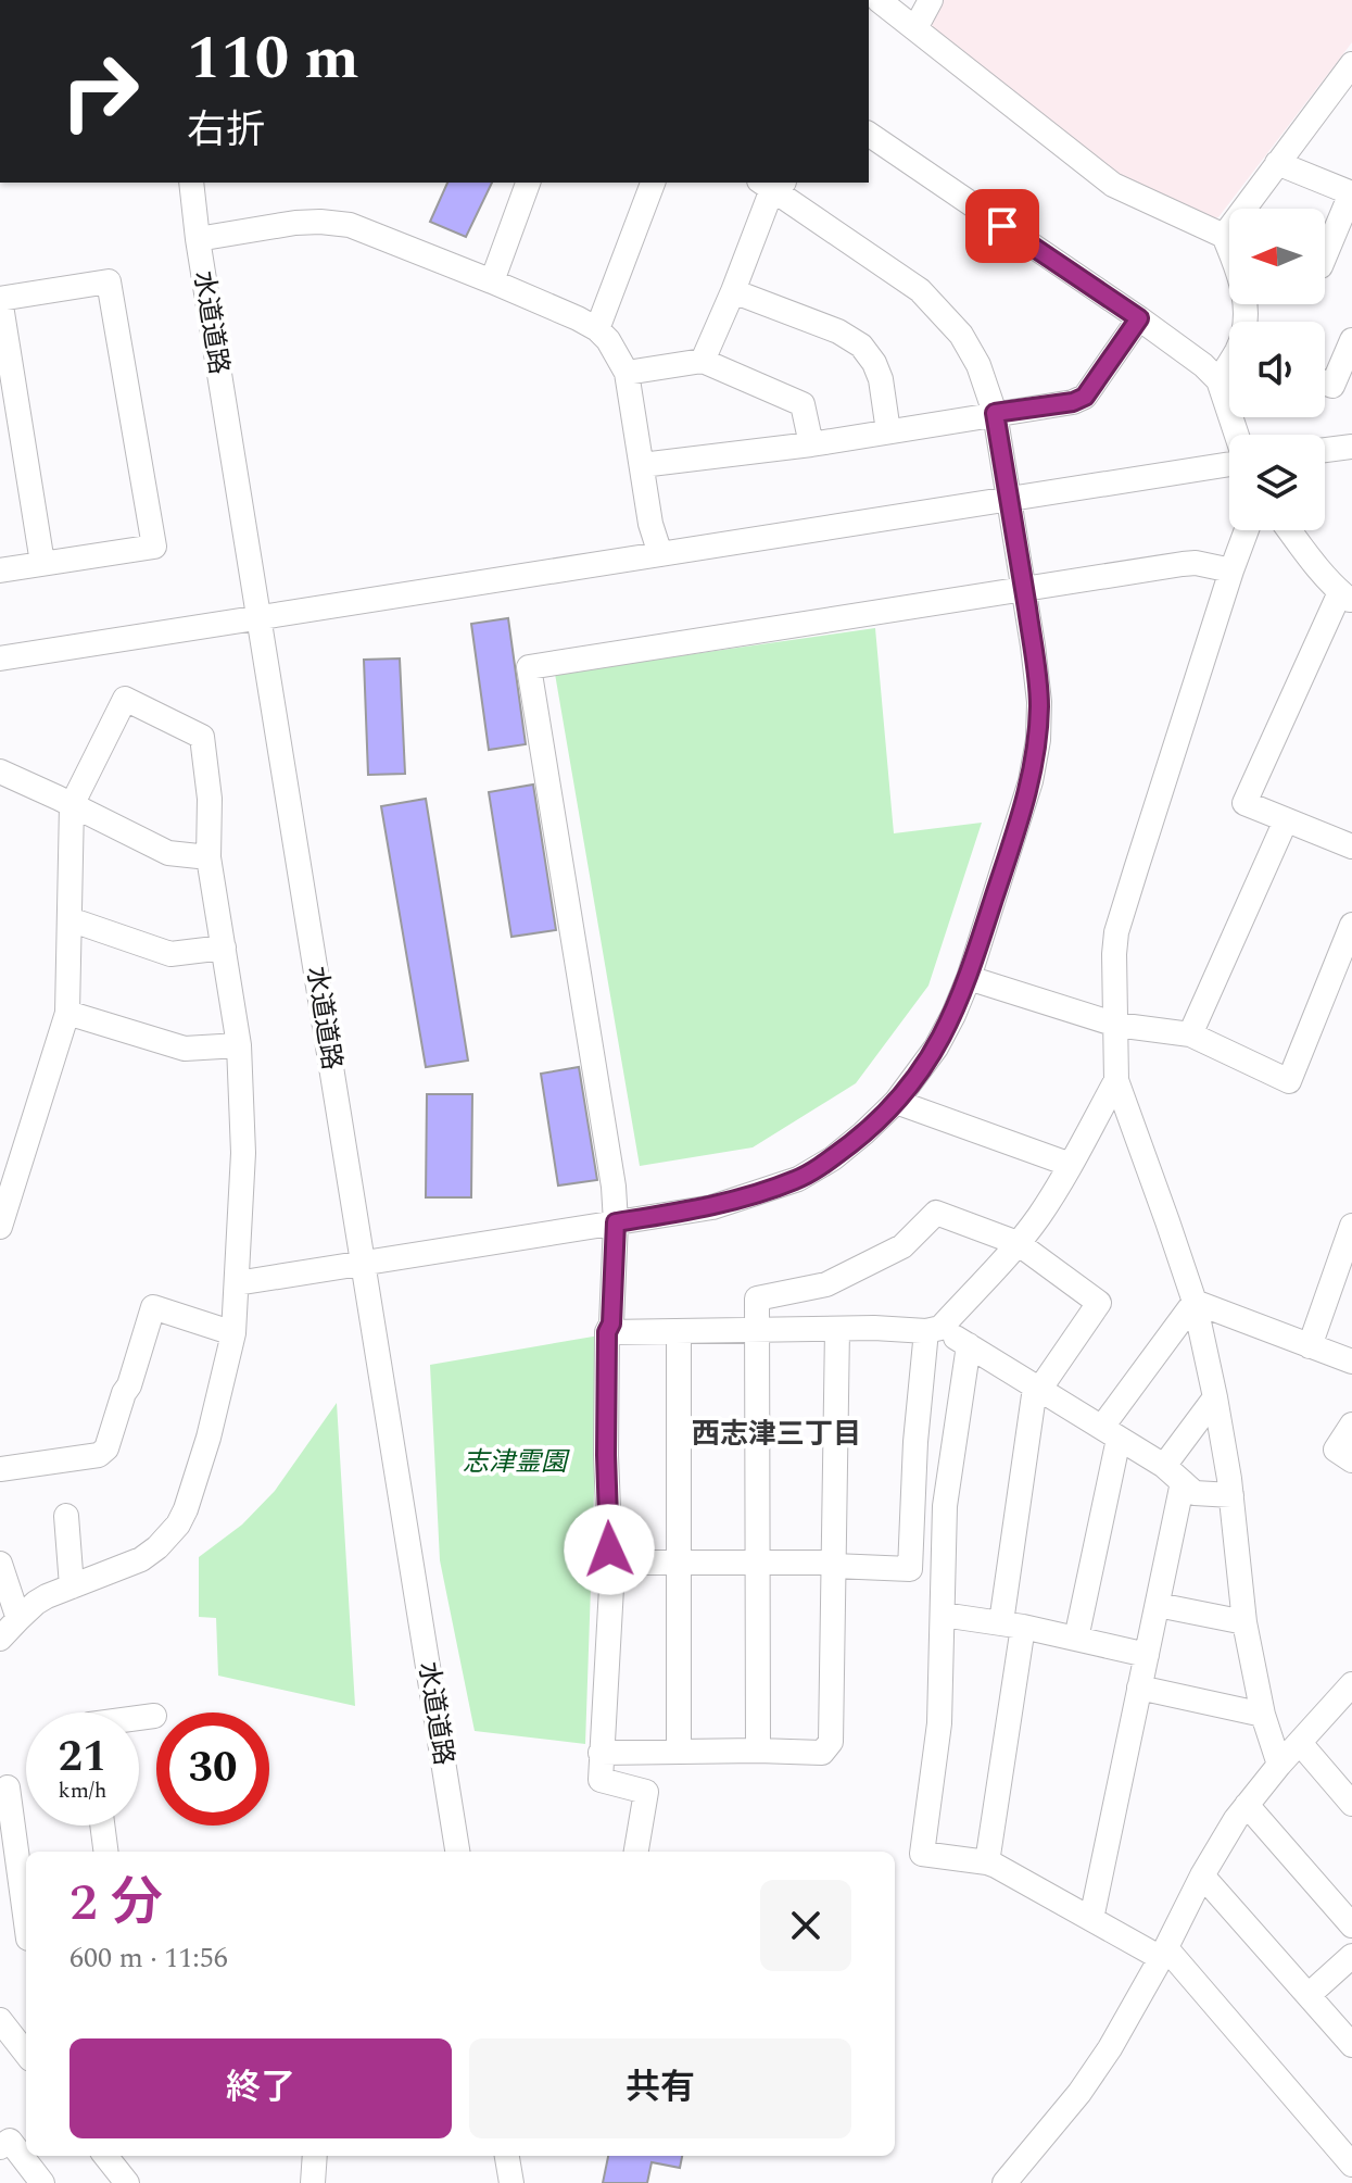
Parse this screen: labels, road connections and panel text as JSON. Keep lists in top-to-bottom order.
{
  "streets": {
    "street": ["水道道路"]
  },
  "districts": ["西志津三丁目"],
  "parks": ["志津霊園"],
  "north": "left",
  "page": {
    "turn": ["110 m", "右折"],
    "speed": "21 km/h",
    "limit": "30",
    "heading": ["2 分", "600 m · 11:56"],
    "buttons": ["終了", "共有"]
  }
}
